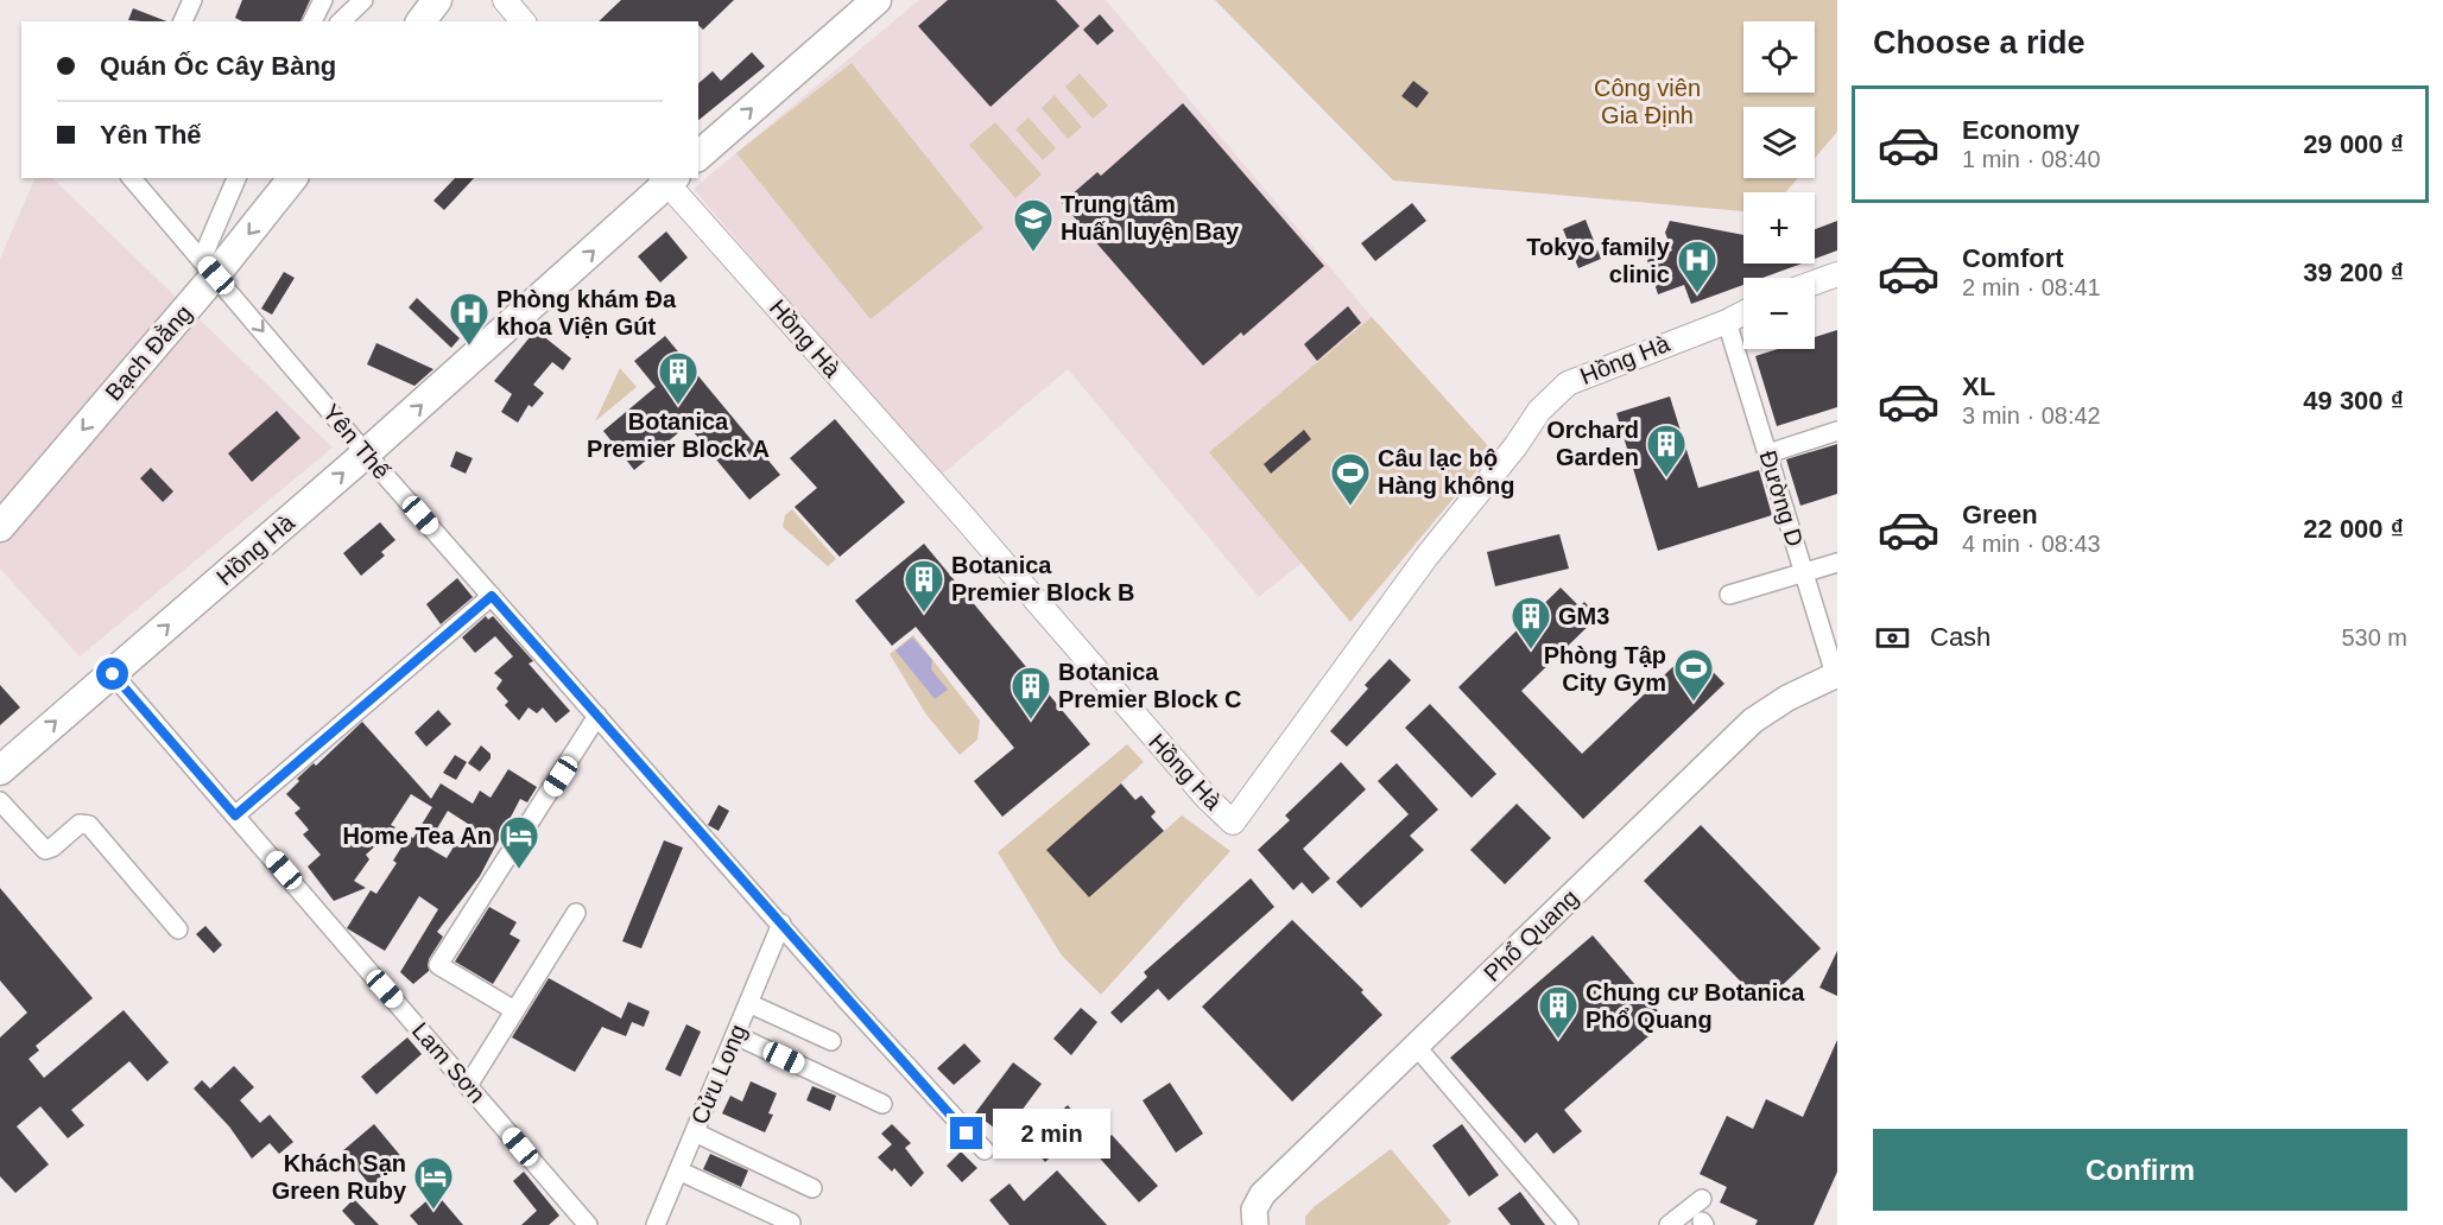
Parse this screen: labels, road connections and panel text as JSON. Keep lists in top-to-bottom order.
{
  "streets": {
    "main road": ["Hồng Hà", "Bạch Đằng", "Phổ Quang"],
    "street": [
      "Yên Thế",
      "Đường D",
      "Lam Sơn",
      "Cửu Long"
    ]
  },
  "crossings": [
    ["Hồng Hà", "Yên Thế"],
    ["Hồng Hà", "Đường D"],
    ["Hồng Hà", "Lam Sơn"],
    ["Bạch Đằng", "Yên Thế"],
    ["Yên Thế", "Cửu Long"],
    ["Đường D", "Phổ Quang"]
  ],
  "one_way": ["Bạch Đằng"],
  "parks": ["Công viên Gia Định"],
  "places": {
    "school or university": ["Trung tâm Huấn luyện Bay"],
    "hospital": ["Tokyo family clinic", "Phòng khám Đa khoa Viện Gút"],
    "building": [
      "Botanica Premier Block A",
      "Orchard Garden",
      "Botanica Premier Block B",
      "GM3",
      "Botanica Premier Block C",
      "Chung cư Botanica Phổ Quang"
    ],
    "sports": ["Câu lạc bộ Hàng không", "Phòng Tập City Gym"],
    "hotel": ["Home Tea An", "Khách Sạn Green Ruby"]
  },
  "page": {
    "heading": "Choose a ride",
    "map_buttons": ["+", "−"],
    "banner": ["Quán Ốc Cây Bàng", "Yên Thế"],
    "list": [
      {
        "name": "Economy",
        "note": "1 min · 08:40",
        "value": "29 000 ₫"
      },
      {
        "name": "Comfort",
        "note": "2 min · 08:41",
        "value": "39 200 ₫"
      },
      {
        "name": "XL",
        "note": "3 min · 08:42",
        "value": "49 300 ₫"
      },
      {
        "name": "Green",
        "note": "4 min · 08:43",
        "value": "22 000 ₫"
      }
    ],
    "pay": ["Cash", "530 m"],
    "bubble": "2 min",
    "buttons": "Confirm"
  }
}
